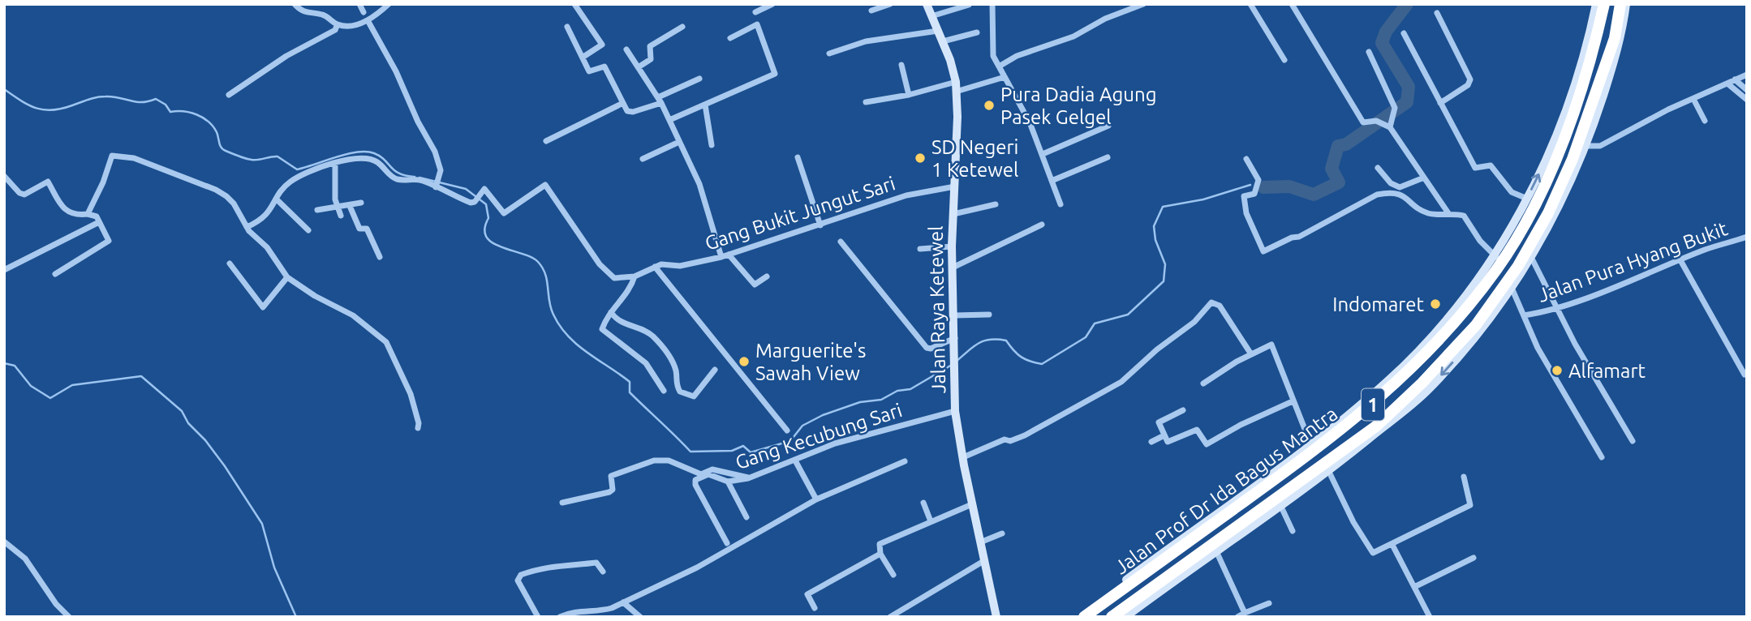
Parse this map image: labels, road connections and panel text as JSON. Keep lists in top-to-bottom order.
{
  "streets": {
    "highway": ["1", "Jalan Prof Dr Ida Bagus Mantra"],
    "street": [
      "Gang Bukit Jungut Sari",
      "Jalan Pura Hyang Bukit",
      "Jalan Raya Ketewel",
      "Gang Kecubung Sari"
    ]
  },
  "crossings": [
    ["Gang Bukit Jungut Sari", "Jalan Raya Ketewel"],
    ["Jalan Raya Ketewel", "Gang Kecubung Sari"],
    ["1", "Jalan Prof Dr Ida Bagus Mantra"]
  ],
  "places": [
    "Pura Dadia Agung Pasek Gelgel",
    "SD Negeri 1 Ketewel",
    "Indomaret",
    "Marguerite's Sawah View",
    "Alfamart"
  ]
}
